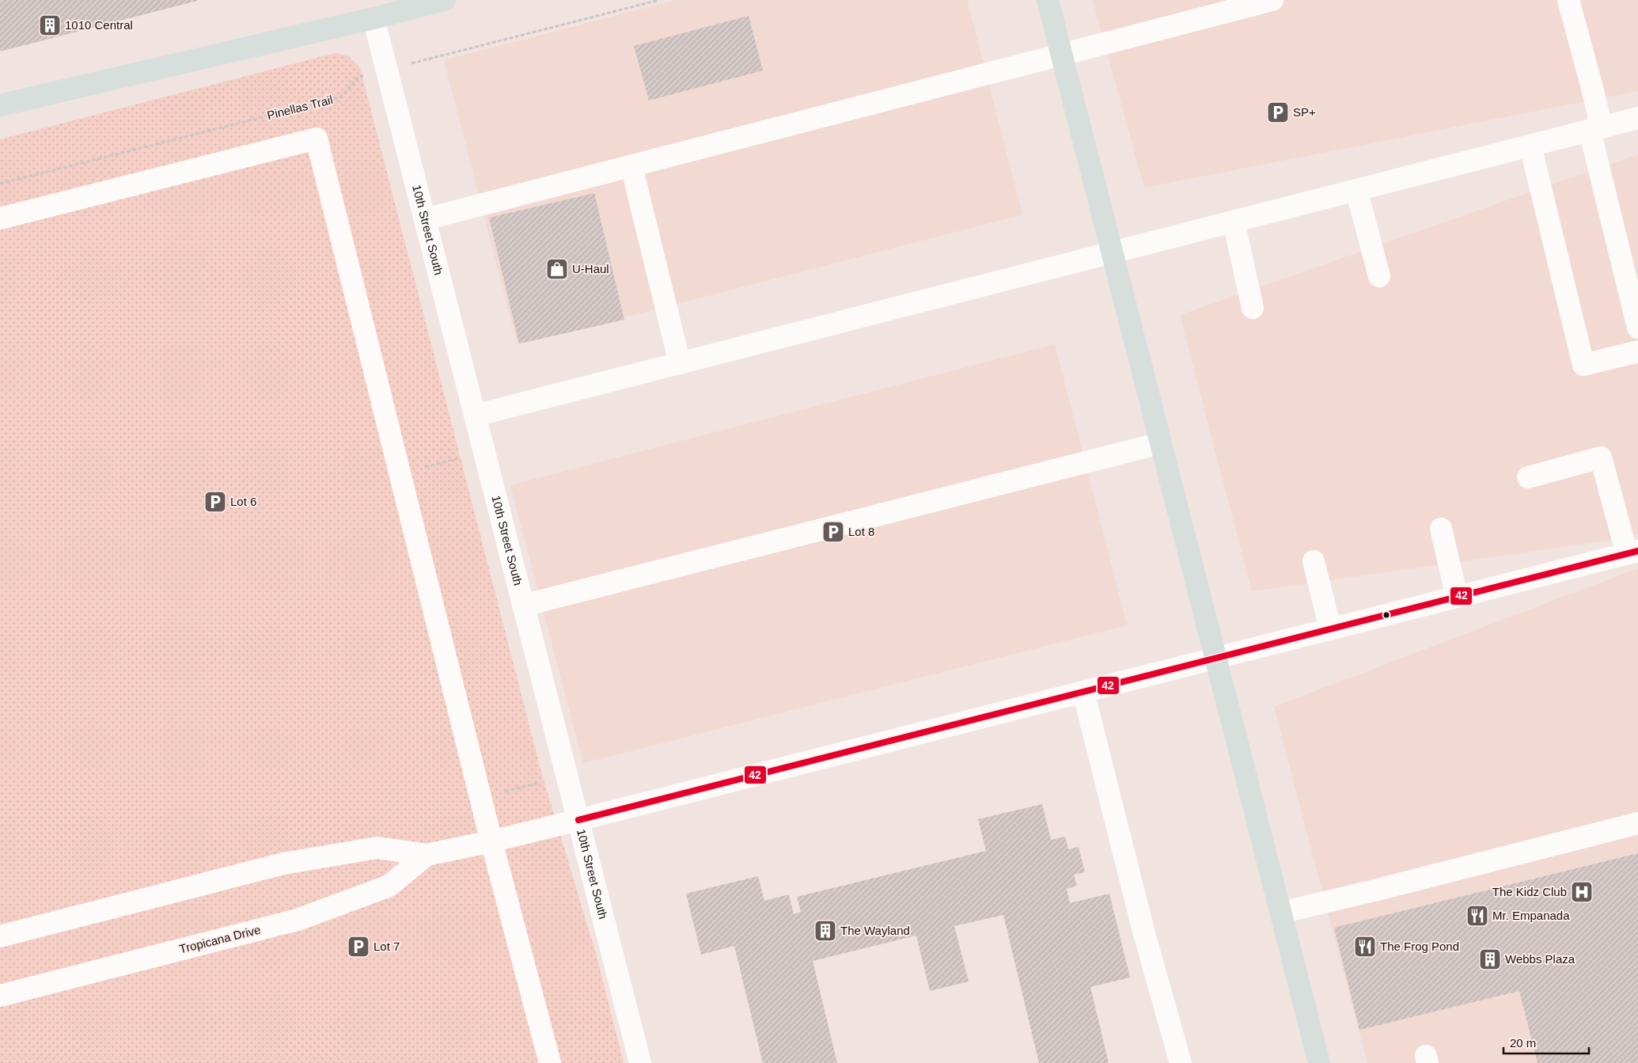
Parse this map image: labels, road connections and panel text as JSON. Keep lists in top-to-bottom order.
{
  "streets": {
    "street": ["10th Street South", "Tropicana Drive"],
    "path": ["Pinellas Trail"]
  },
  "crossings": [
    ["Pinellas Trail", "10th Street South"],
    ["10th Street South", "Tropicana Drive"]
  ],
  "places": {
    "building": ["1010 Central", "The Wayland", "Webbs Plaza"],
    "parking": [
      "SP+",
      "Lot 6",
      "Lot 8",
      "Lot 7"
    ],
    "shop": ["U-Haul"],
    "hospital": ["The Kidz Club"],
    "restaurant": ["Mr. Empanada", "The Frog Pond"]
  },
  "lines": ["transit line 42"],
  "scale_bar": "20 m"
}
